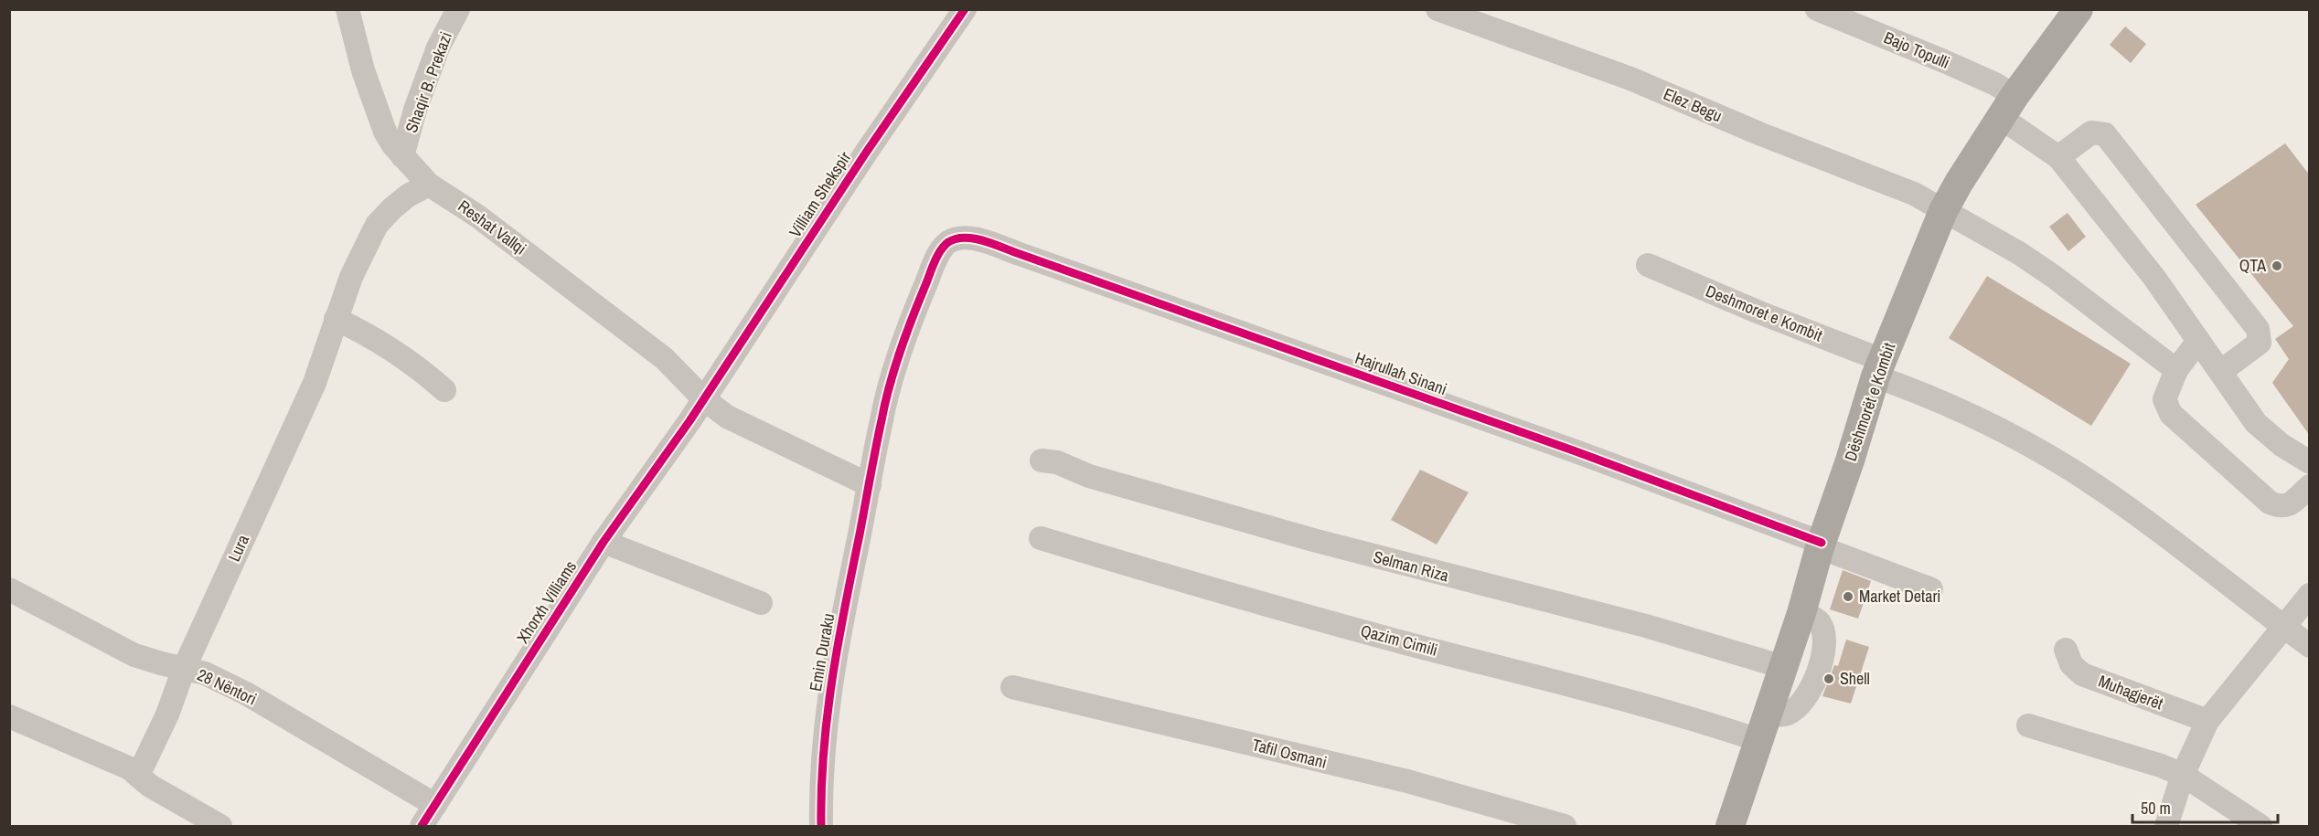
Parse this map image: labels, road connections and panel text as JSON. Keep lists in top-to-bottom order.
{
  "streets": {
    "main road": ["Dëshmorët e Kombit"],
    "street": [
      "Bajo Topulli",
      "Shaqir B. Prekazi",
      "Elez Begu",
      "Villiam Shekspir",
      "Reshat Vallqi",
      "Deshmoret e Kombit",
      "Hajrullah Sinani",
      "Lura",
      "Selman Riza",
      "Xhorxh Villiams",
      "Qazim Cimili",
      "Emin Duraku",
      "28 Nëntori",
      "Muhagjerët",
      "Tafil Osmani"
    ]
  },
  "crossings": [
    ["Bajo Topulli", "Dëshmorët e Kombit"],
    ["Shaqir B. Prekazi", "Reshat Vallqi"],
    ["Elez Begu", "Dëshmorët e Kombit"],
    ["Villiam Shekspir", "Reshat Vallqi"],
    ["Villiam Shekspir", "Xhorxh Villiams"],
    ["Reshat Vallqi", "Lura"],
    ["Reshat Vallqi", "Xhorxh Villiams"],
    ["Deshmoret e Kombit", "Dëshmorët e Kombit"],
    ["Hajrullah Sinani", "Dëshmorët e Kombit"],
    ["Hajrullah Sinani", "Emin Duraku"],
    ["Dëshmorët e Kombit", "Selman Riza"],
    ["Dëshmorët e Kombit", "Qazim Cimili"],
    ["Lura", "28 Nëntori"],
    ["Xhorxh Villiams", "28 Nëntori"]
  ],
  "places": ["QTA", "Market Detari", "Shell"],
  "scale_bar": "50 m"
}
